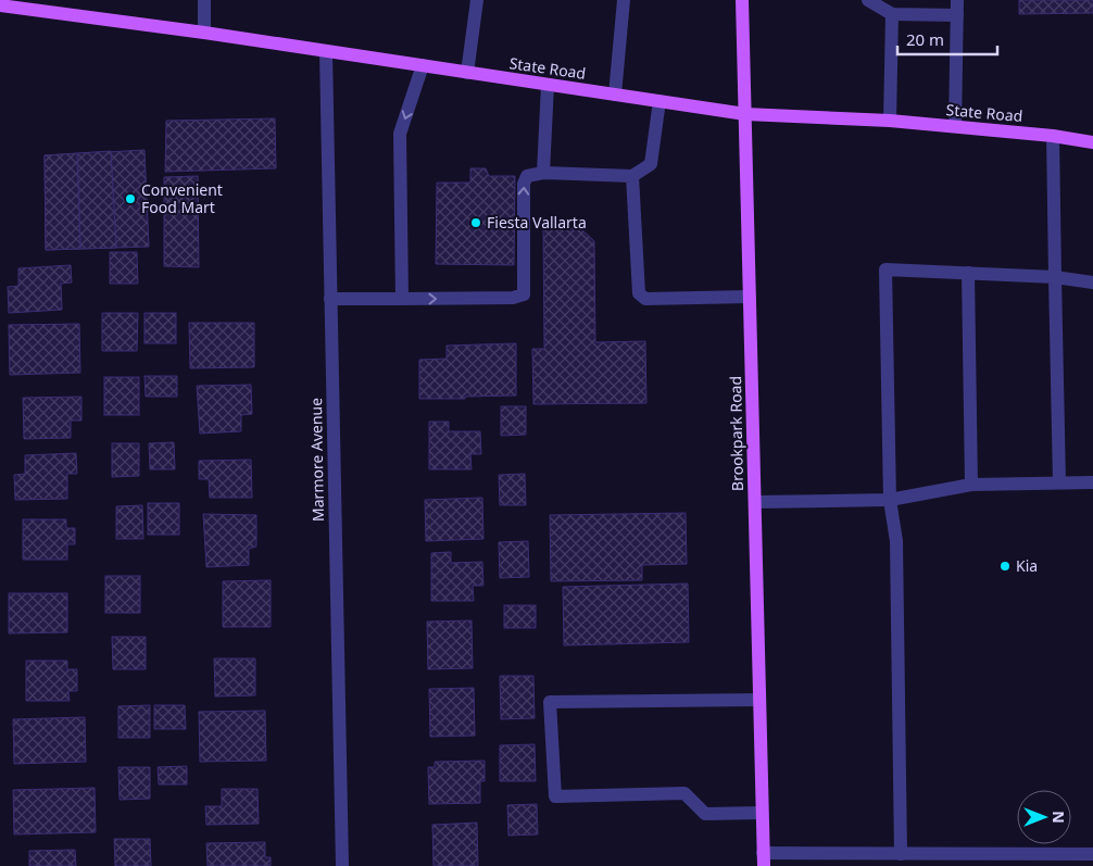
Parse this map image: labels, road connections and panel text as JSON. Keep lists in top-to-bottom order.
{
  "streets": {
    "main road": ["State Road", "Brookpark Road"],
    "street": ["Marmore Avenue"]
  },
  "crossings": [
    ["State Road", "Brookpark Road"],
    ["State Road", "Marmore Avenue"]
  ],
  "places": ["Convenient Food Mart", "Fiesta Vallarta", "Kia"],
  "scale_bar": "20 m",
  "north": "right"
}
